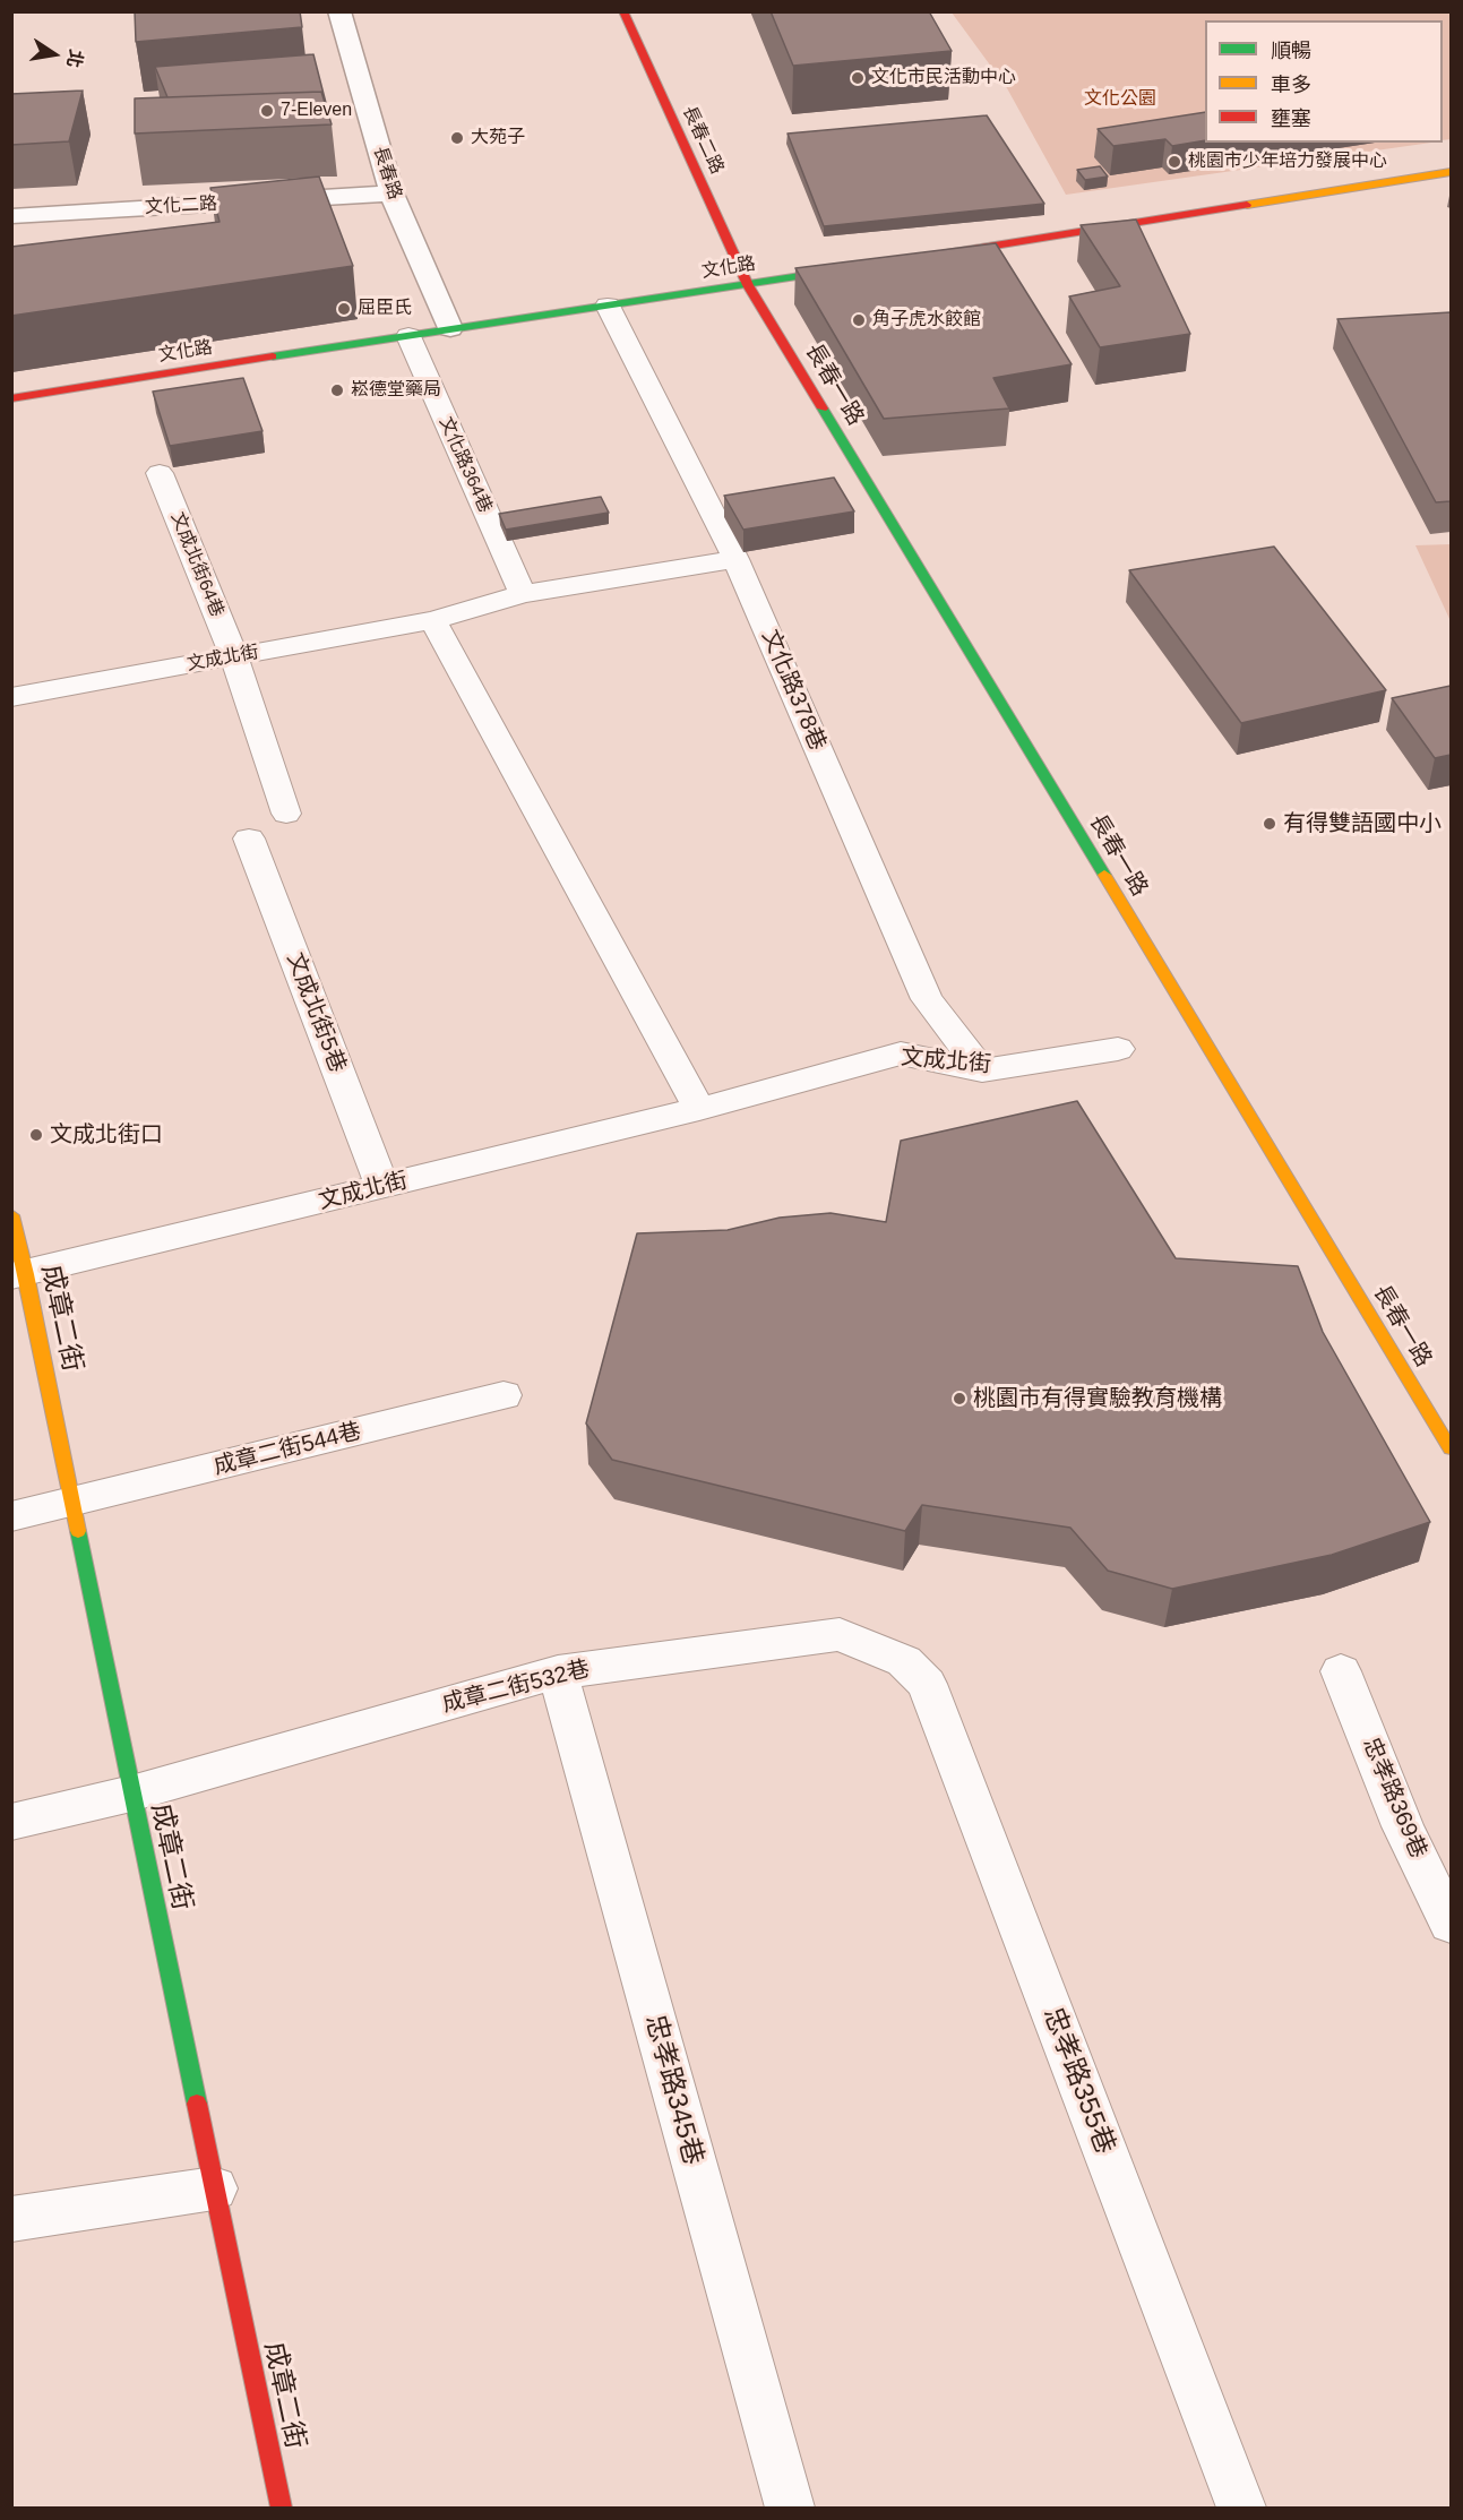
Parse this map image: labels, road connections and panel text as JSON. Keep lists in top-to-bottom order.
{
  "streets": {
    "street": [
      "長春二路",
      "長春路",
      "文化二路",
      "文化路",
      "長春一路",
      "成章二街"
    ],
    "lane": [
      "文化路364巷",
      "文成北街64巷",
      "文成北街",
      "文化路378巷",
      "文成北街5巷",
      "成章二街544巷",
      "成章二街532巷",
      "忠孝路369巷",
      "忠孝路355巷",
      "忠孝路345巷"
    ]
  },
  "crossings": [
    ["長春二路", "文化路"],
    ["長春二路", "長春一路"],
    ["長春路", "文化二路"],
    ["長春路", "文化路"],
    ["文化路", "長春一路"],
    ["文化路", "文化路364巷"],
    ["文化路", "文化路378巷"],
    ["文化路364巷", "文成北街"],
    ["文成北街64巷", "文成北街"],
    ["文成北街", "文化路378巷"],
    ["文成北街", "文成北街5巷"],
    ["文成北街", "成章二街"],
    ["成章二街", "成章二街544巷"],
    ["成章二街", "成章二街532巷"],
    ["成章二街532巷", "忠孝路355巷"],
    ["成章二街532巷", "忠孝路345巷"]
  ],
  "parks": ["文化公園"],
  "places": [
    "文化市民活動中心",
    "7-Eleven",
    "大苑子",
    "桃園市少年培力發展中心",
    "屈臣氏",
    "角子虎水餃館",
    "崧德堂藥局",
    "有得雙語國中小",
    "文成北街口",
    "桃園市有得實驗教育機構"
  ],
  "legend": ["順暢", "車多", "壅塞"],
  "north": "right"
}
